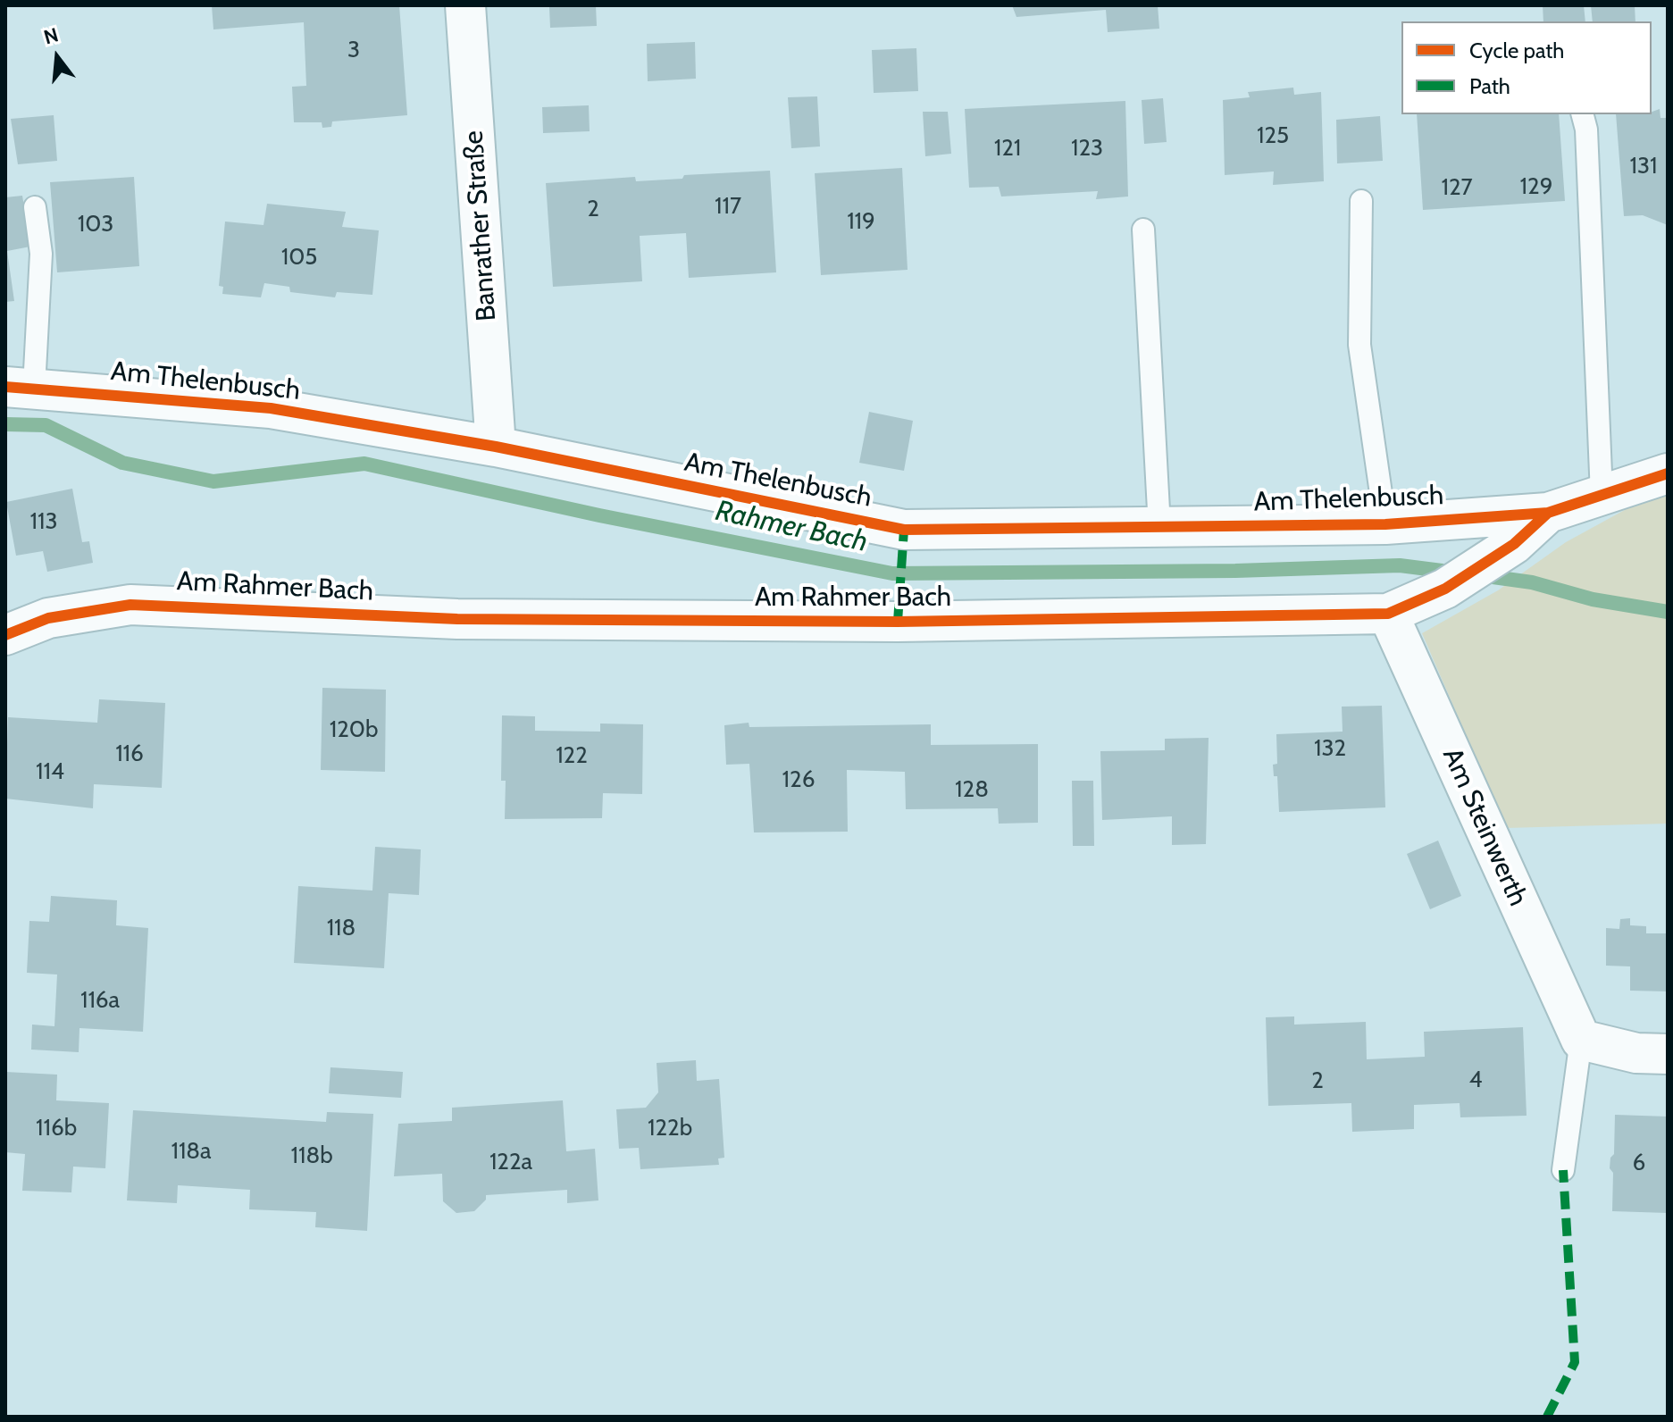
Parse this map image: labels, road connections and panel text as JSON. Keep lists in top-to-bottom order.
{
  "streets": {
    "street": [
      "Banrather Straße",
      "Am Thelenbusch",
      "Am Rahmer Bach",
      "Am Steinwerth"
    ]
  },
  "crossings": [
    ["Banrather Straße", "Am Thelenbusch"],
    ["Am Thelenbusch", "Am Rahmer Bach"],
    ["Am Rahmer Bach", "Am Steinwerth"]
  ],
  "water": ["Rahmer Bach"],
  "house_numbers": [
    "3",
    "125",
    "121",
    "123",
    "131",
    "129",
    "127",
    "117",
    "2",
    "119",
    "103",
    "105",
    "113",
    "120b",
    "132",
    "116",
    "122",
    "114",
    "126",
    "128",
    "118",
    "116a",
    "4",
    "2",
    "116b",
    "122b",
    "118a",
    "118b",
    "122a",
    "6"
  ],
  "legend": ["Cycle path", "Path"],
  "north": "top"
}
